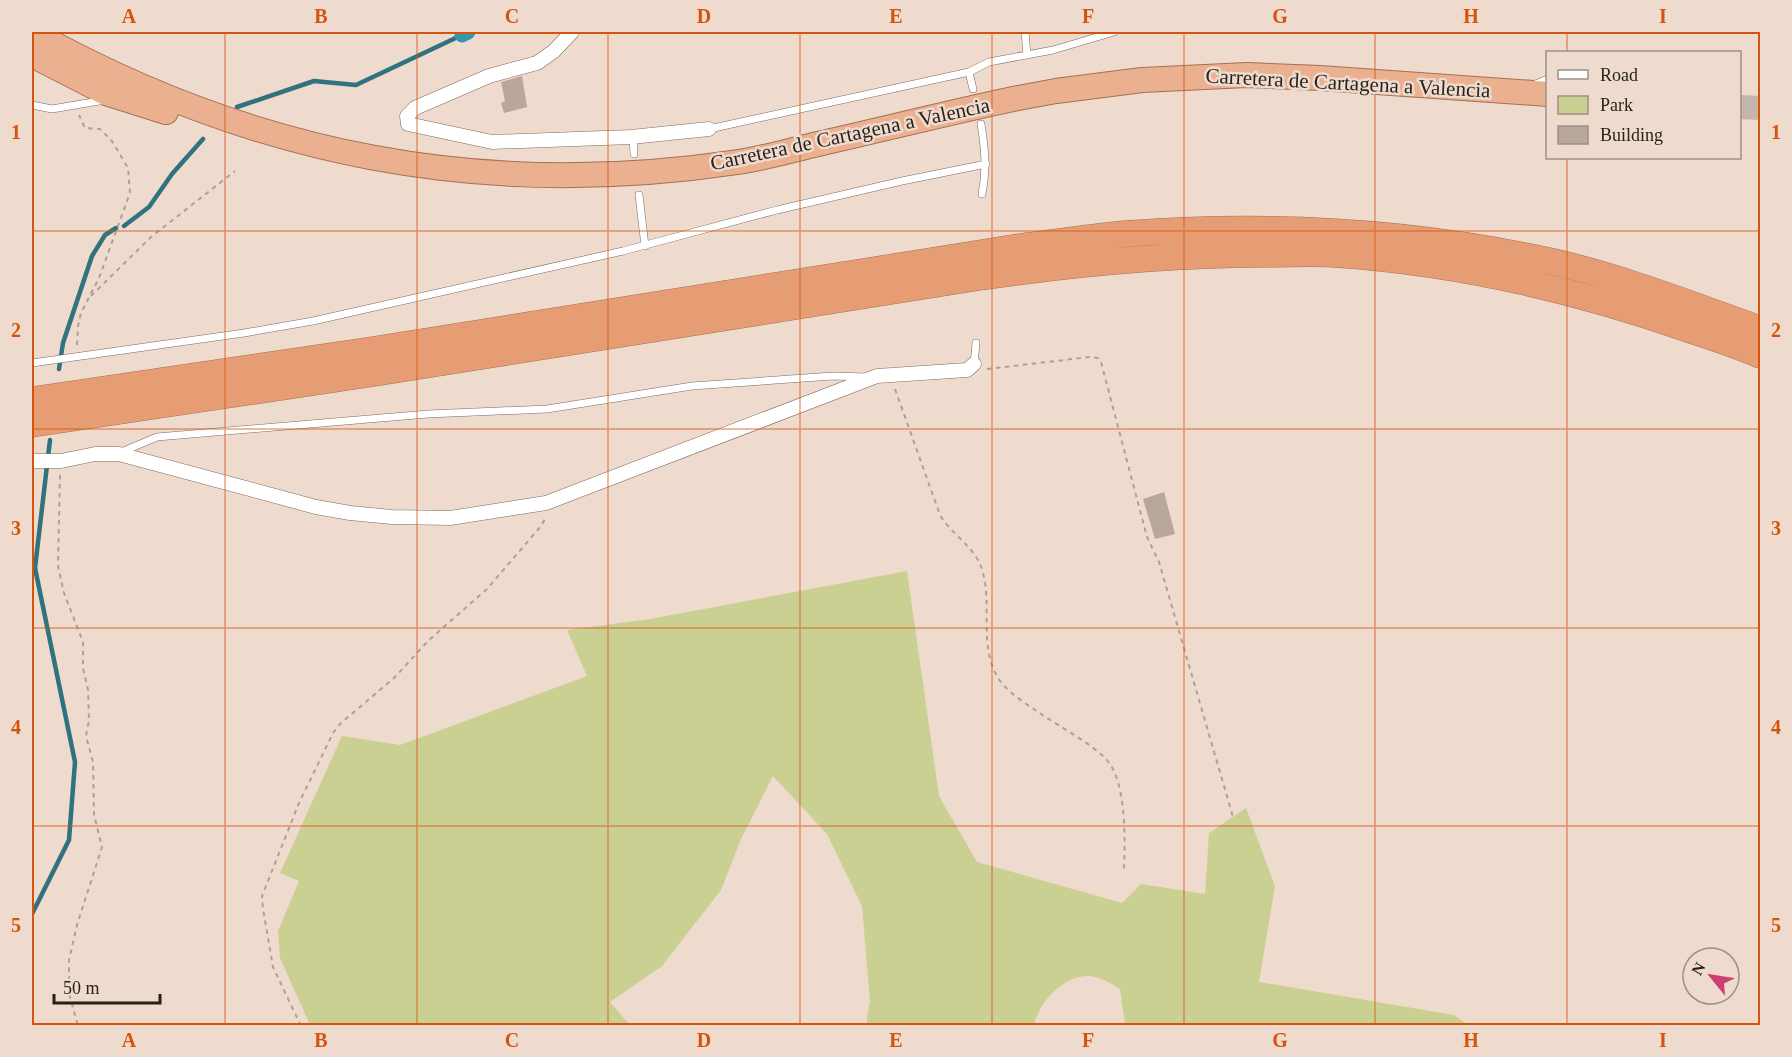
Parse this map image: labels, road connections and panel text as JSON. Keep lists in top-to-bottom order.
{
  "streets": {
    "highway": ["Carretera de Cartagena a Valencia"]
  },
  "legend": ["Road", "Park", "Building"],
  "scale_bar": "50 m",
  "north": "top left",
  "grid": {
    "columns": [
      "A",
      "B",
      "C",
      "D",
      "E",
      "F",
      "G",
      "H",
      "I"
    ],
    "rows": [
      "1",
      "2",
      "3",
      "4",
      "5"
    ]
  }
}
